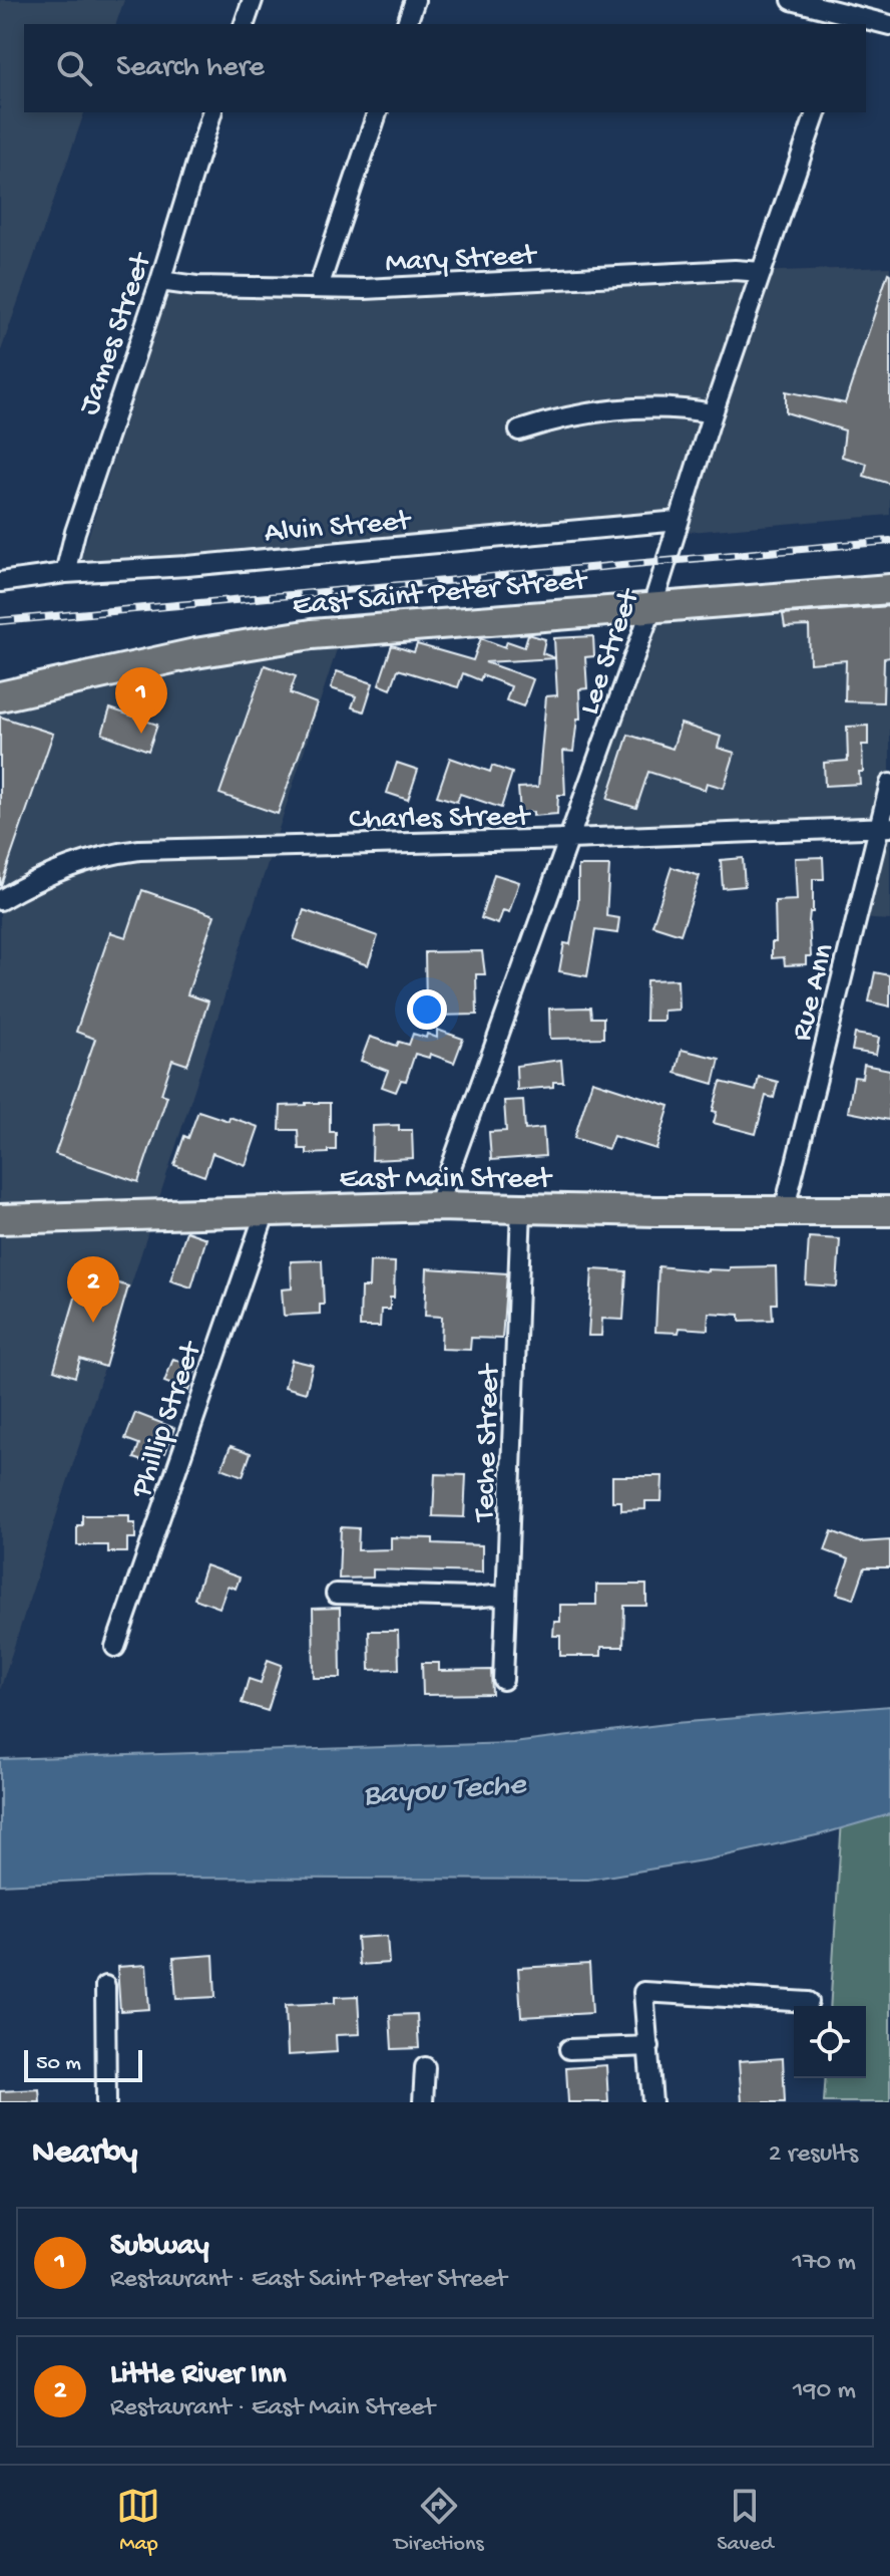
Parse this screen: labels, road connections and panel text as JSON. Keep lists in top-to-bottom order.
{
  "streets": {
    "main road": ["East Saint Peter Street", "East Main Street"],
    "street": [
      "Mary Street",
      "James Street",
      "Alvin Street",
      "Lee Street",
      "Charles Street",
      "Rue Ann",
      "Phillip Street",
      "Teche Street"
    ]
  },
  "crossings": [
    ["Mary Street", "James Street"],
    ["Mary Street", "Lee Street"],
    ["James Street", "Alvin Street"],
    ["Alvin Street", "Lee Street"],
    ["East Saint Peter Street", "Lee Street"],
    ["Lee Street", "Charles Street"],
    ["Lee Street", "East Main Street"],
    ["Charles Street", "Rue Ann"],
    ["Rue Ann", "East Main Street"],
    ["East Main Street", "Phillip Street"],
    ["East Main Street", "Teche Street"]
  ],
  "water": ["Bayou Teche"],
  "scale_bar": "50 m",
  "page": {
    "search": "Search here",
    "pins": ["1", "2"],
    "scale": "50 m",
    "heading": ["Nearby", "2 results"],
    "list": [
      {
        "mark": "1",
        "name": "Subway",
        "note": "Restaurant · East Saint Peter Street",
        "value": "170 m"
      },
      {
        "mark": "2",
        "name": "Little River Inn",
        "note": "Restaurant · East Main Street",
        "value": "190 m"
      }
    ],
    "nav": ["Map", "Directions", "Saved"]
  }
}
